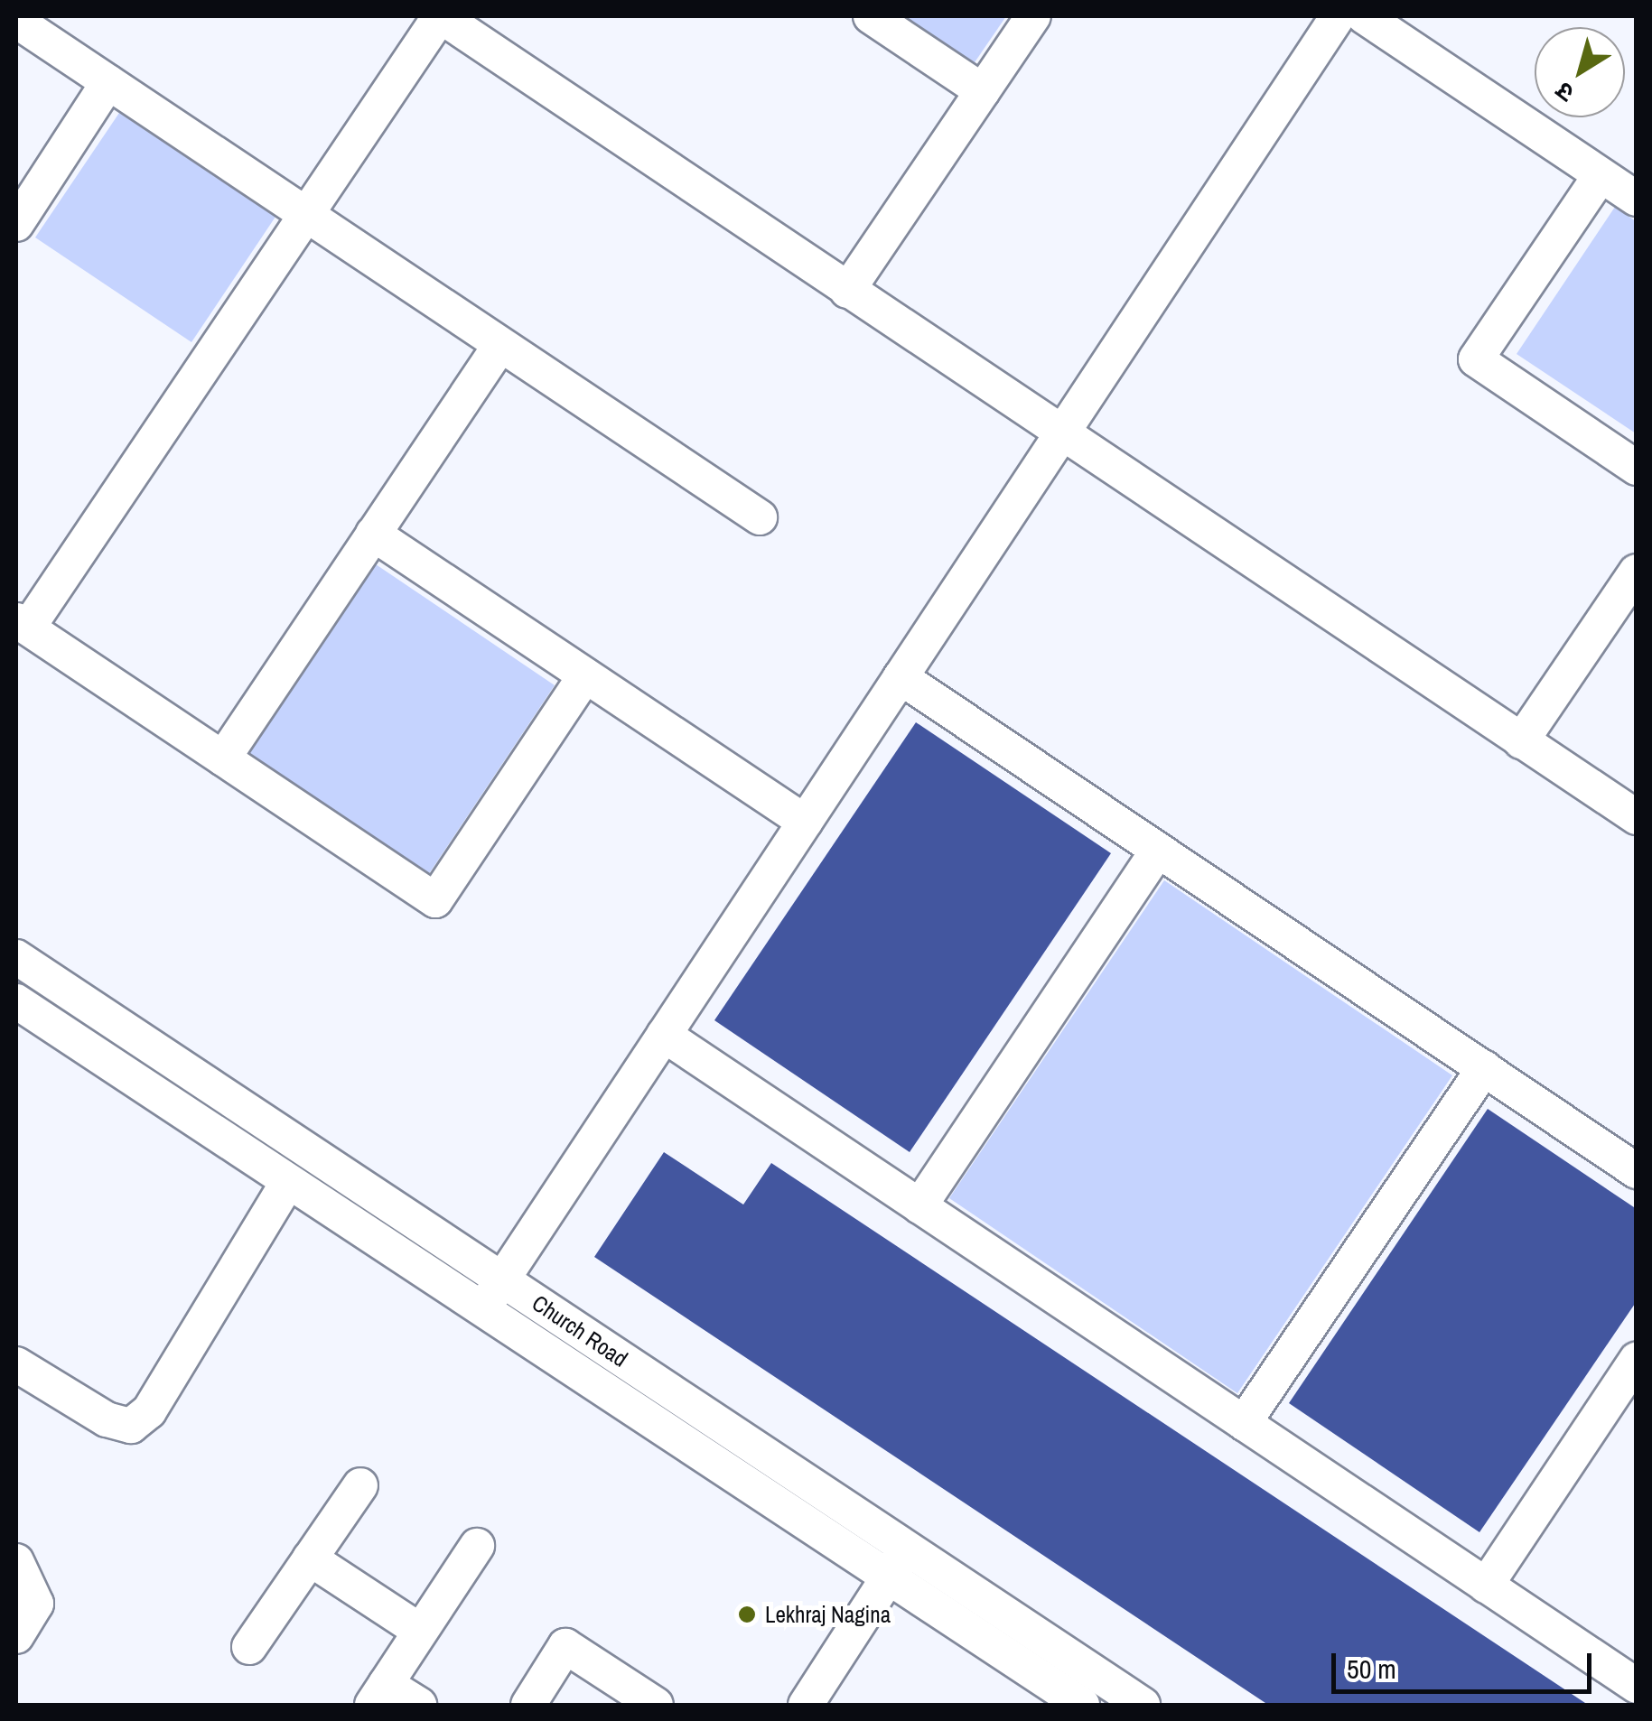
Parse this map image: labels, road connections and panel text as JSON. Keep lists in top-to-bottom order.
{
  "streets": {
    "street": ["Church Road"]
  },
  "places": ["Lekhraj Nagina"],
  "scale_bar": "50 m",
  "north": "bottom left"
}
